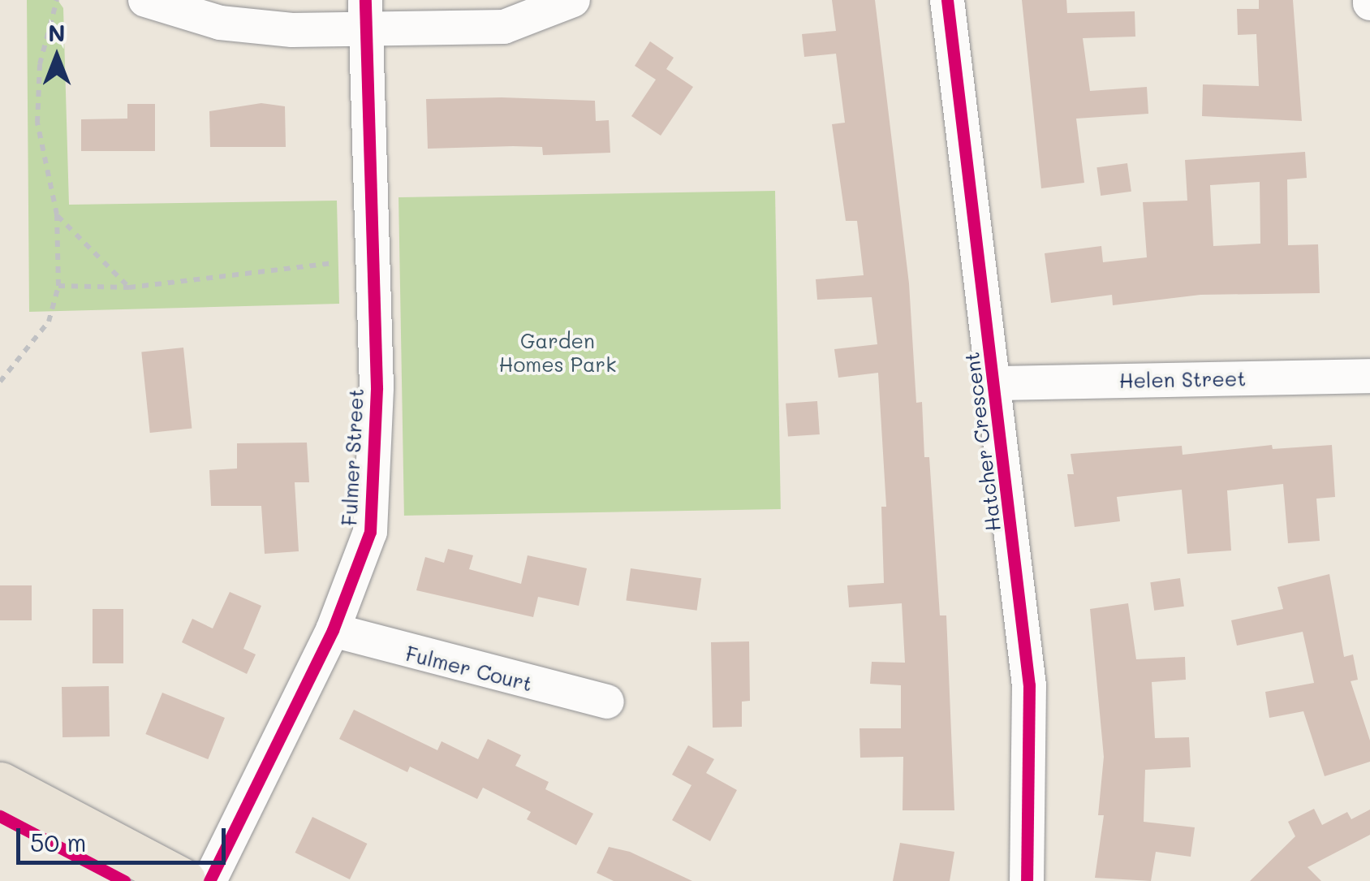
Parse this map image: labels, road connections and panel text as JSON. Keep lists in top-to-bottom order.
{
  "streets": {
    "street": [
      "Helen Street",
      "Hatcher Crescent",
      "Fulmer Street",
      "Fulmer Court"
    ]
  },
  "crossings": [
    ["Helen Street", "Hatcher Crescent"],
    ["Fulmer Street", "Fulmer Court"]
  ],
  "parks": ["Garden Homes Park"],
  "scale_bar": "50 m",
  "north": "top"
}
